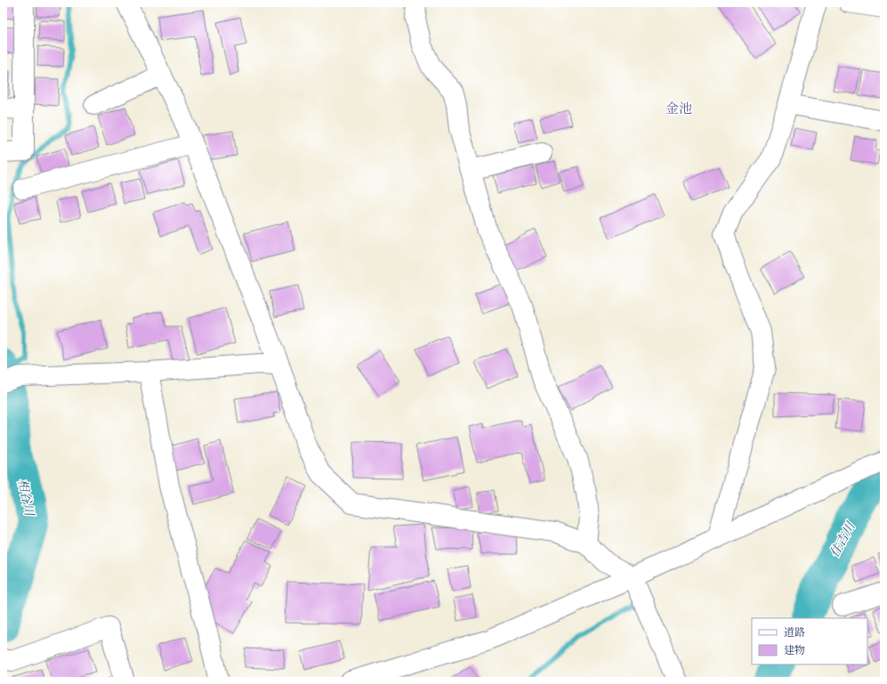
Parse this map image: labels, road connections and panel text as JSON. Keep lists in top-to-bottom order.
{
  "districts": ["金池"],
  "water": ["相谷川", "住吉川"],
  "legend": ["道路", "建物"]
}
